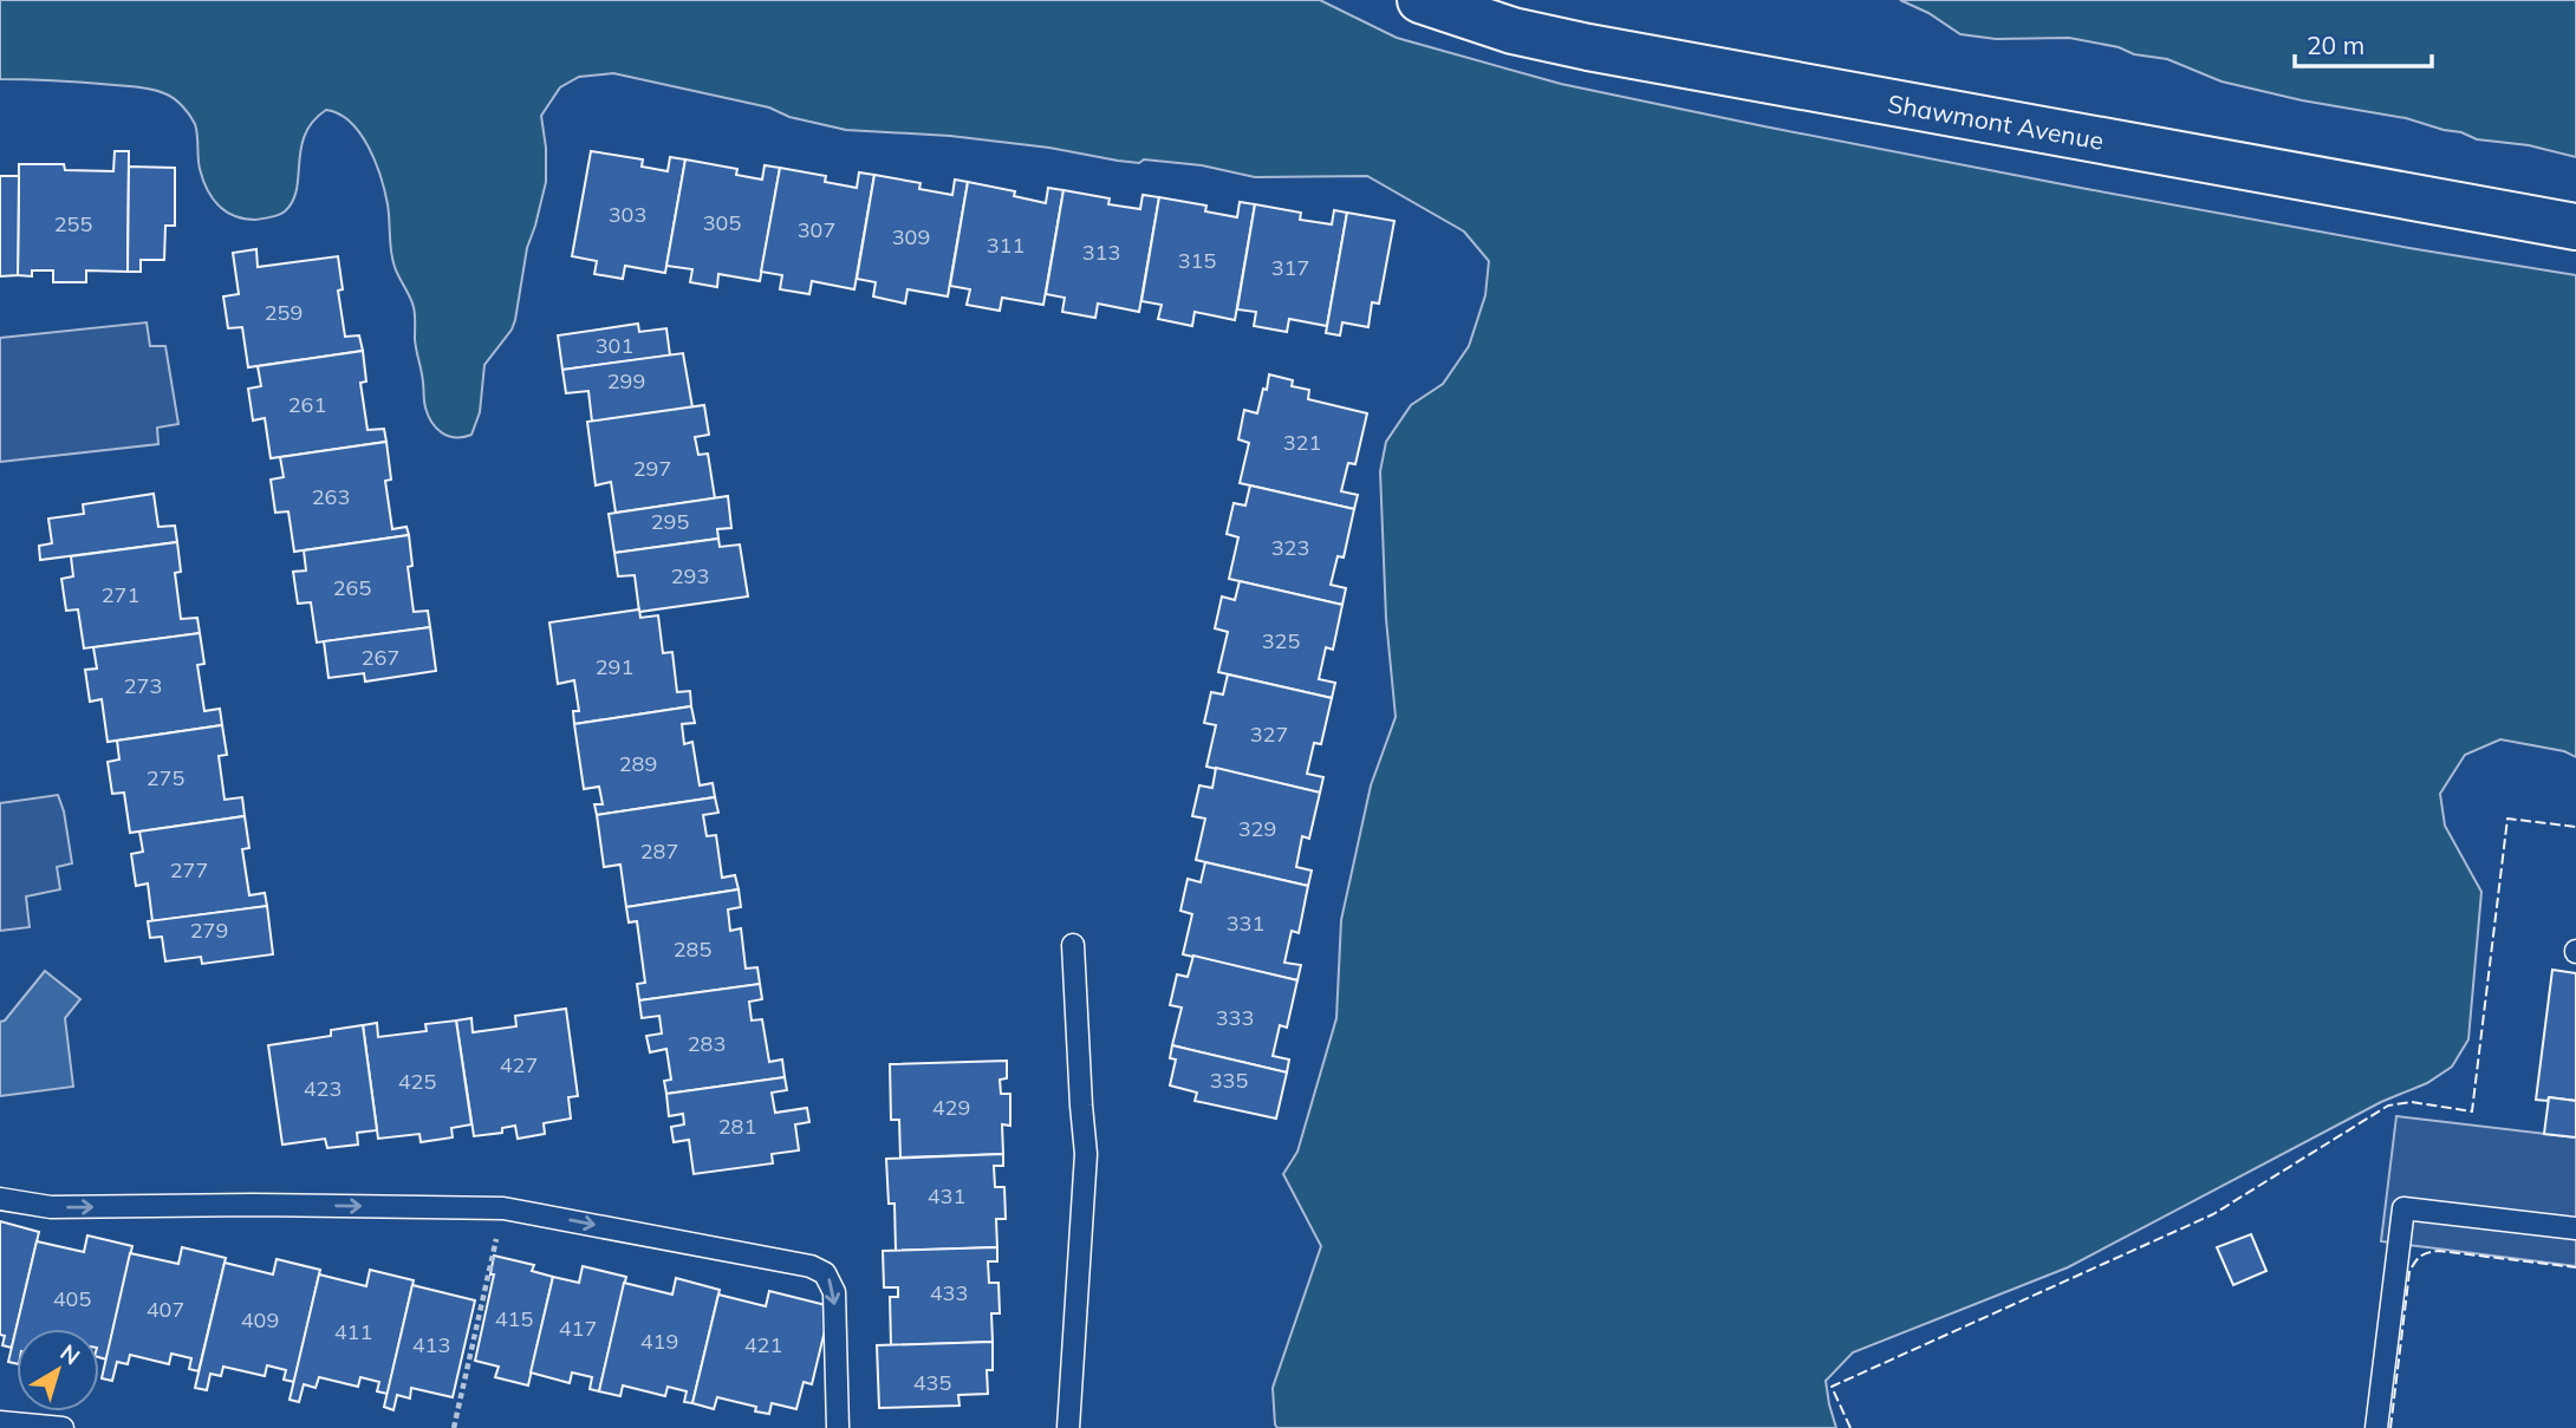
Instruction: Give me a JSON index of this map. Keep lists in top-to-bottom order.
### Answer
{
  "streets": {
    "main road": ["Shawmont Avenue"]
  },
  "house_numbers": [
    "303",
    "305",
    "255",
    "307",
    "309",
    "311",
    "313",
    "315",
    "317",
    "259",
    "301",
    "299",
    "261",
    "321",
    "297",
    "263",
    "295",
    "323",
    "293",
    "265",
    "271",
    "325",
    "267",
    "291",
    "273",
    "327",
    "289",
    "275",
    "329",
    "287",
    "277",
    "331",
    "279",
    "285",
    "333",
    "283",
    "427",
    "335",
    "425",
    "423",
    "429",
    "281",
    "431",
    "433",
    "405",
    "407",
    "415",
    "409",
    "417",
    "411",
    "419",
    "413",
    "421",
    "435"
  ],
  "scale_bar": "20 m",
  "north": "top right"
}
